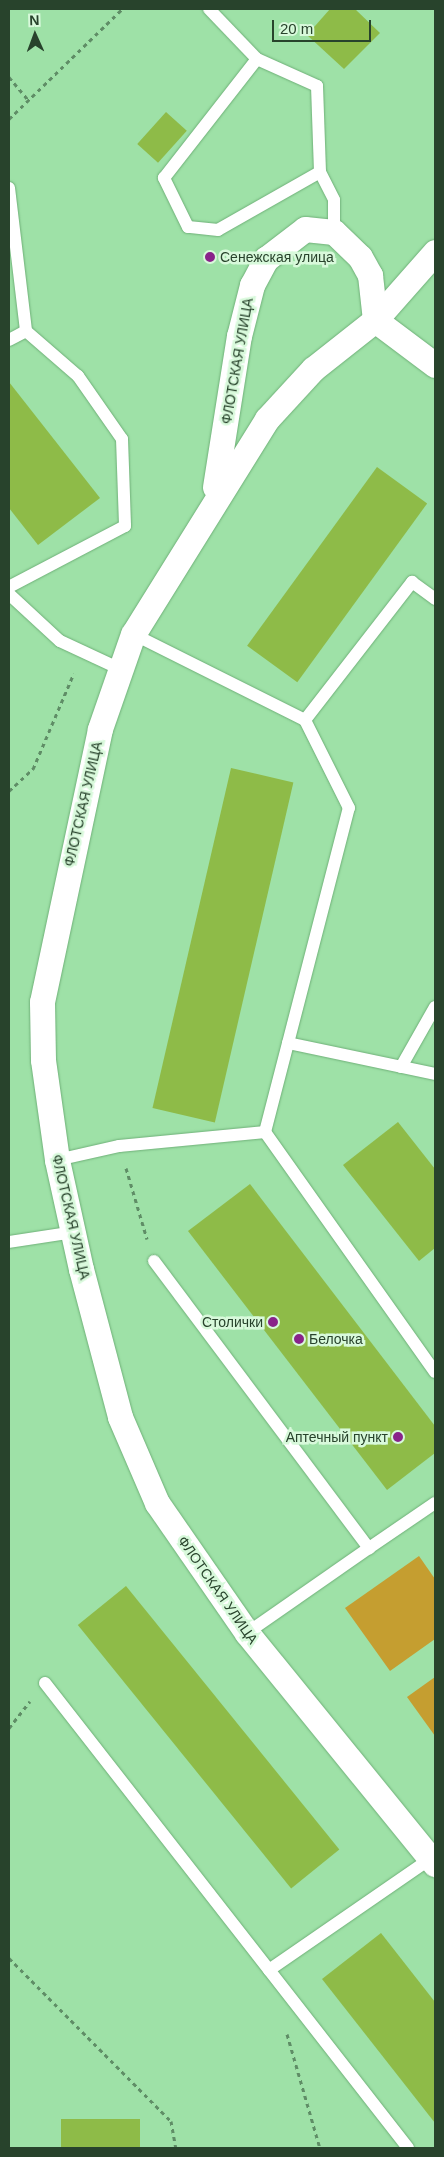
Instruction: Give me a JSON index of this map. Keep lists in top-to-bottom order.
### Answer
{
  "streets": {
    "street": ["ФЛОТСКАЯ УЛИЦА"]
  },
  "places": [
    "Сенежская улица",
    "Столички",
    "Белочка",
    "Аптечный пункт"
  ],
  "scale_bar": "20 m",
  "north": "top"
}
